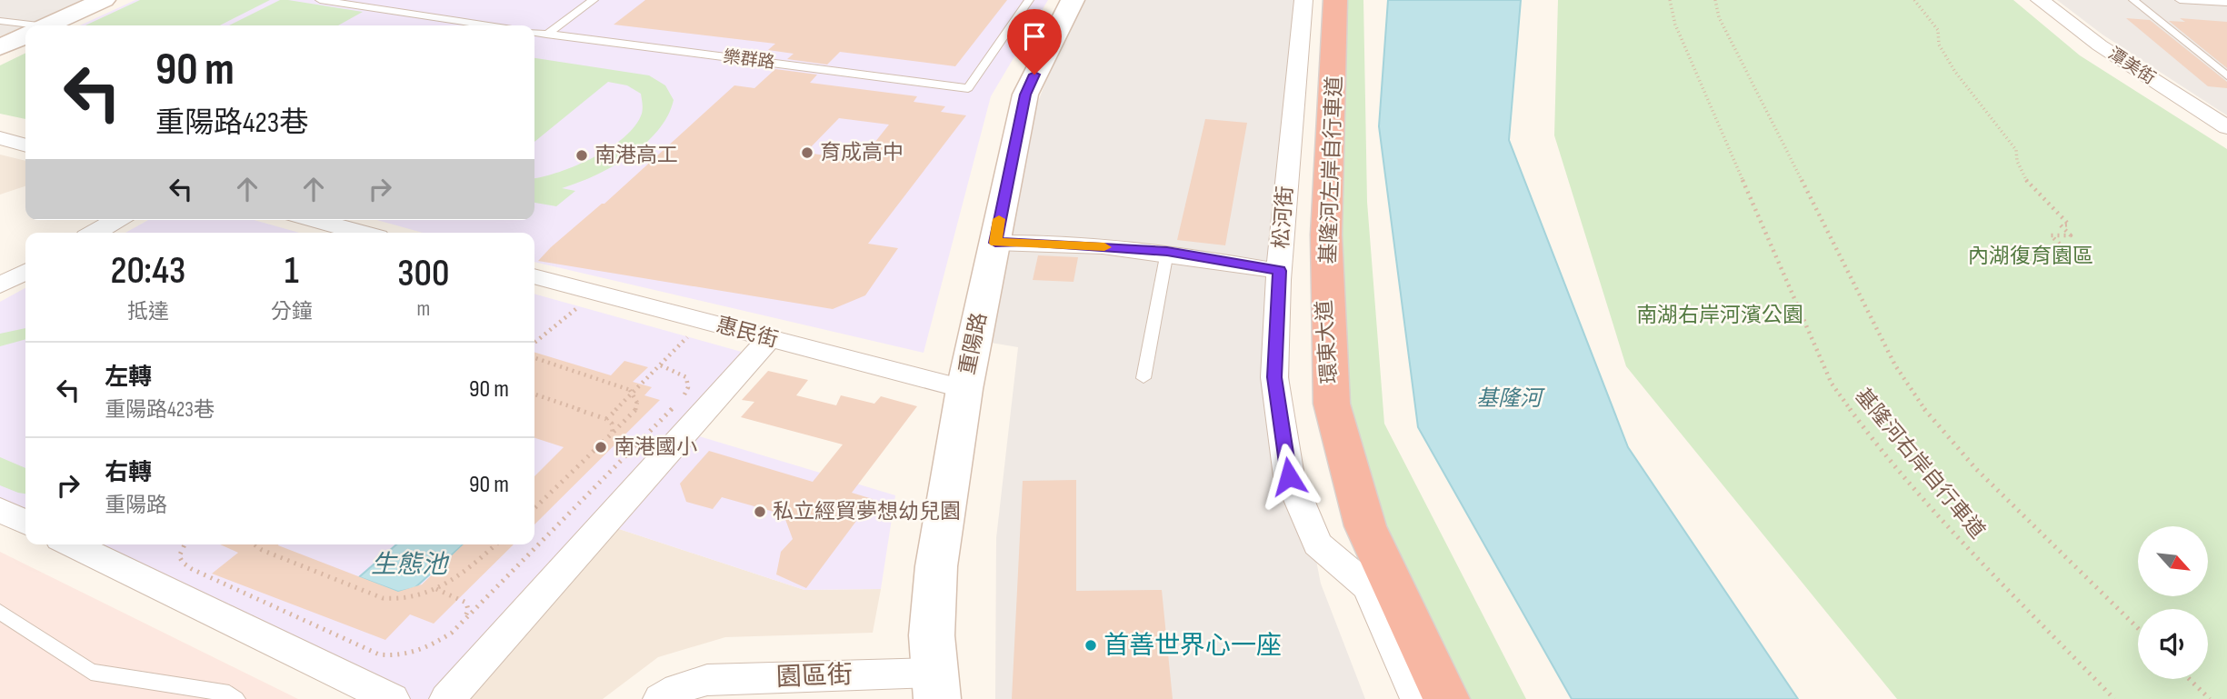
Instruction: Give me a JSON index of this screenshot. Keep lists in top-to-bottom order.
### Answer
{
  "streets": {
    "highway": ["環東大道"],
    "street": [
      "潭美街",
      "松河街",
      "惠民街",
      "重陽路",
      "園區街"
    ],
    "lane": ["樂群路"],
    "path": ["基隆河右岸自行車道"]
  },
  "crossings": [
    ["惠民街", "重陽路"],
    ["重陽路", "園區街"]
  ],
  "water": ["基隆河", "生態池"],
  "parks": ["內湖復育園區", "南湖右岸河濱公園"],
  "places": [
    "育成高中",
    "南港高工",
    "南港國小",
    "私立經貿夢想幼兒園",
    "首善世界心一座"
  ],
  "north": "bottom right",
  "page": {
    "turn": ["90 m", "重陽路423巷"],
    "eta": [
      "20:43",
      "抵達",
      "1",
      "分鐘",
      "300",
      "m"
    ],
    "list": [
      {
        "name": "左轉",
        "note": "重陽路423巷",
        "value": "90 m"
      },
      {
        "name": "右轉",
        "note": "重陽路",
        "value": "90 m"
      }
    ]
  }
}
